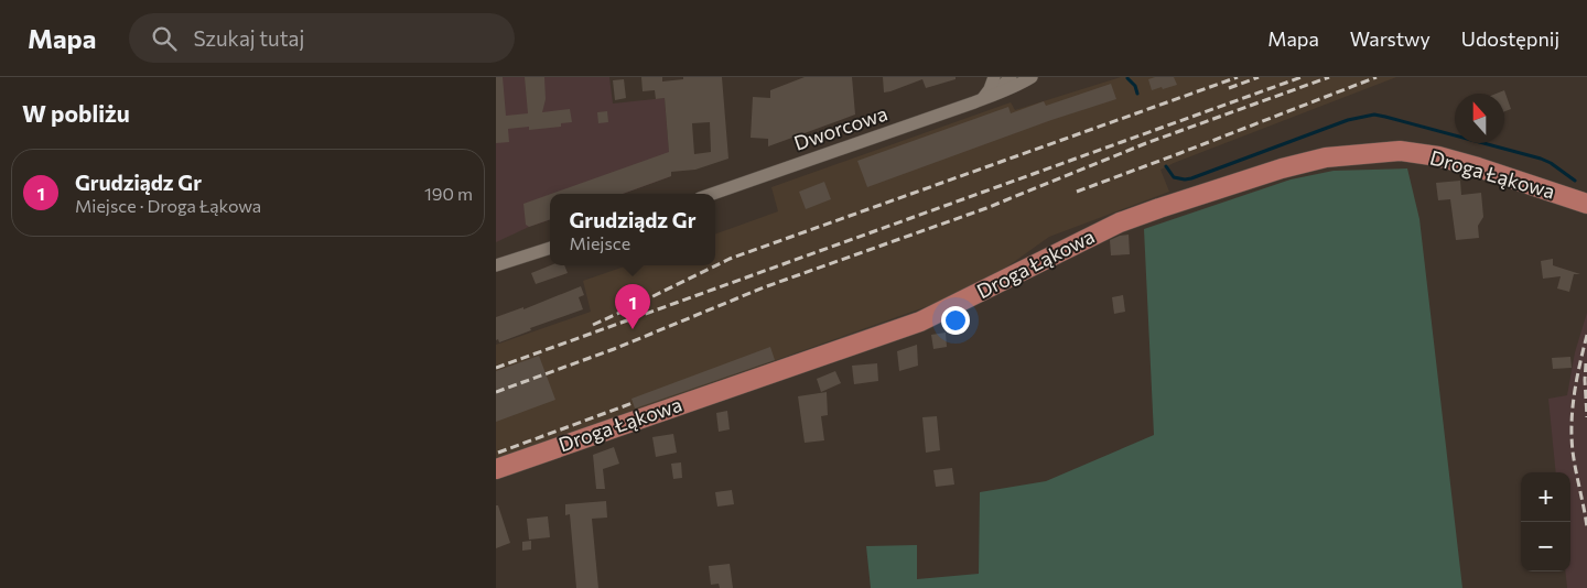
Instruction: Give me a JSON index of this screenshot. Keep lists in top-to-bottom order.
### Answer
{
  "streets": {
    "main road": ["Droga Łąkowa"],
    "street": ["Dworcowa"]
  },
  "north": "top",
  "page": {
    "header": "Mapa",
    "search": "Szukaj tutaj",
    "nav": ["Mapa", "Warstwy", "Udostępnij"],
    "heading": "W pobliżu",
    "list": [
      {
        "mark": "1",
        "name": "Grudziądz Gr",
        "note": "Miejsce · Droga Łąkowa",
        "value": "190 m"
      }
    ],
    "popup": ["Grudziądz Gr", "Miejsce"],
    "pins": "1",
    "map_buttons": ["+", "−"]
  }
}
